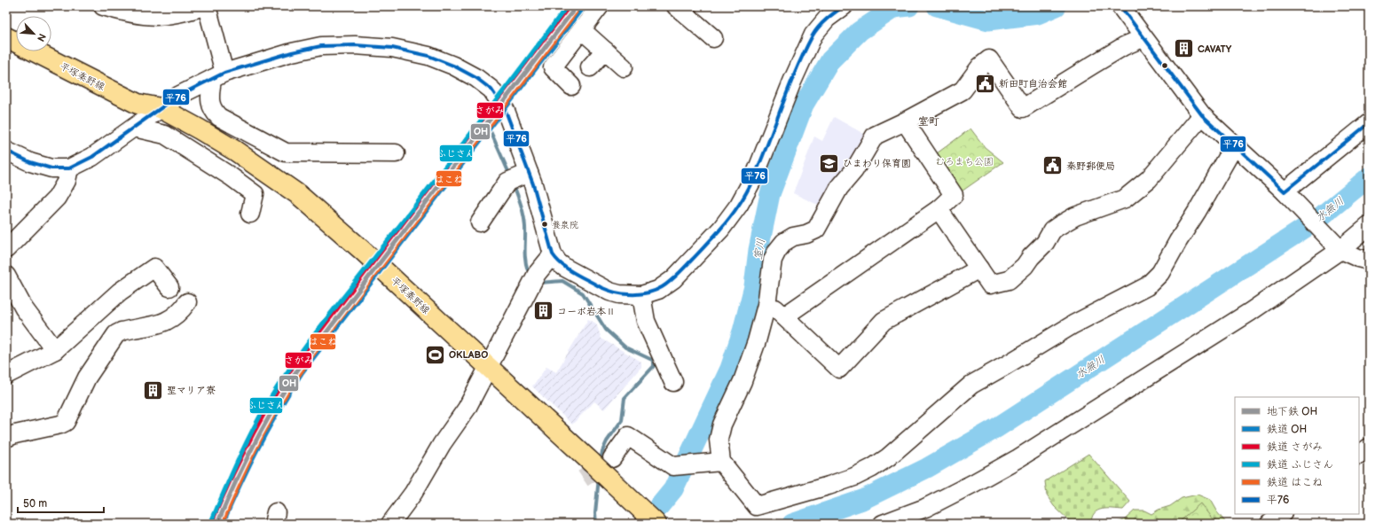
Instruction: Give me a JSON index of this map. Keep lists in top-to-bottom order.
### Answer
{
  "streets": {
    "main road": ["平塚秦野線"]
  },
  "districts": ["室町"],
  "water": ["水無川", "室川"],
  "parks": ["むろまち公園"],
  "places": {
    "building": ["CAVATY", "コーポ岩本Ⅱ", "聖マリア寮"],
    "public building": ["新田町自治会館", "秦野郵便局"],
    "school or university": ["ひまわり保育園"],
    "other": ["養泉院"],
    "sports": ["OKLABO"]
  },
  "lines": [
    "metro line OH",
    "rail line さがみ",
    "rail line ふじさん",
    "transit line 平76",
    "rail line OH",
    "rail line はこね"
  ],
  "legend": [
    "地下鉄 OH",
    "鉄道 OH",
    "鉄道 さがみ",
    "鉄道 ふじさん",
    "鉄道 はこね",
    "平76"
  ],
  "scale_bar": "50 m",
  "north": "bottom right"
}
